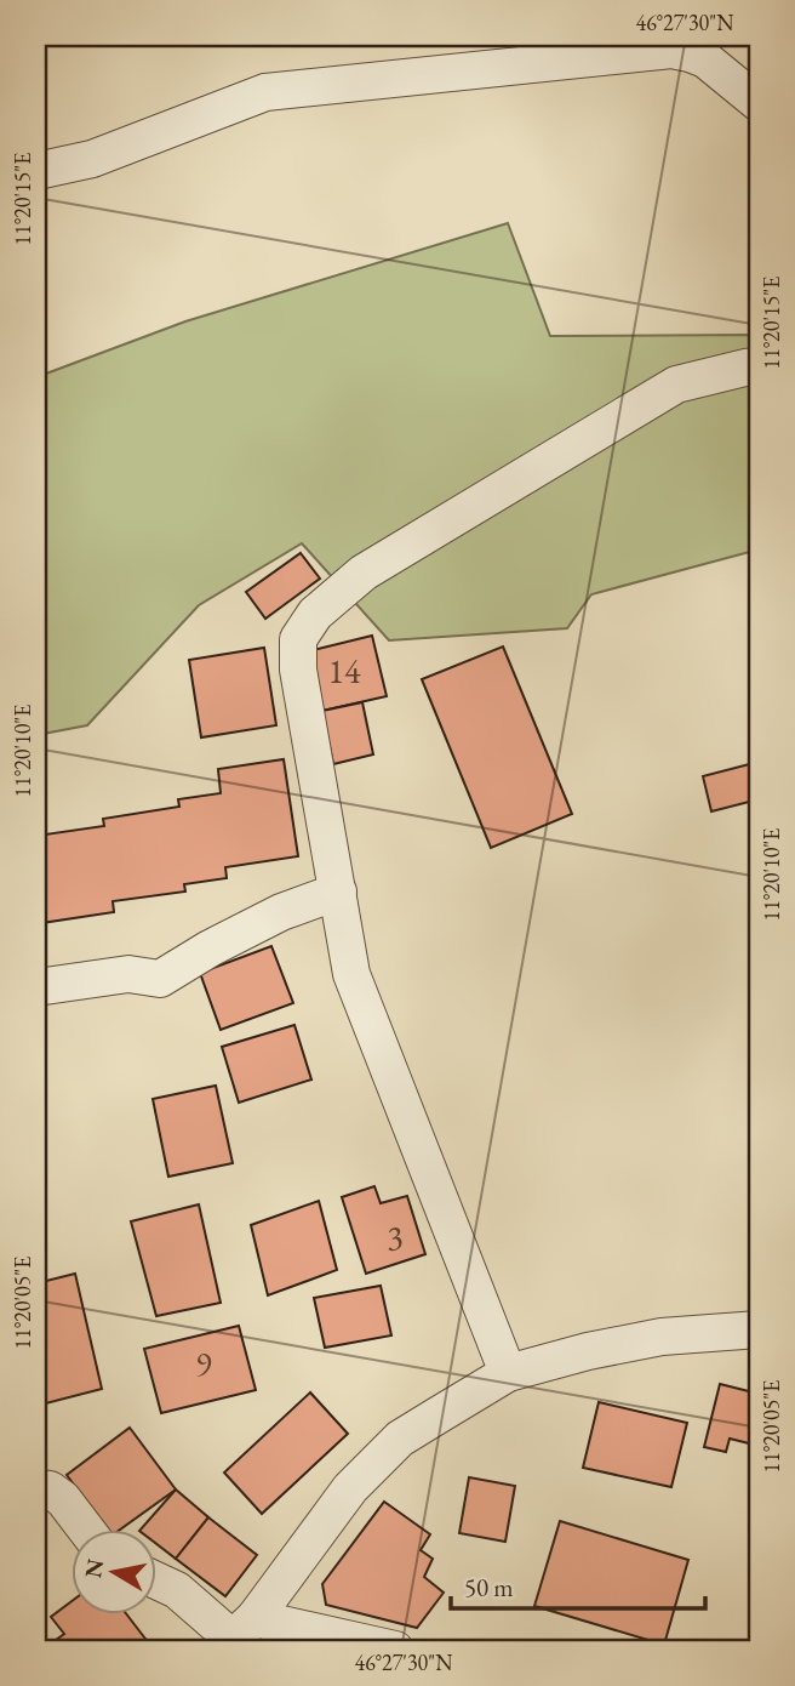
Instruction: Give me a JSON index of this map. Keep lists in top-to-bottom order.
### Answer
{
  "house_numbers": ["14", "3", "9"],
  "scale_bar": "50 m",
  "north": "left",
  "coordinates": [
    "46°27'30\"N",
    "11°20'15\"E",
    "11°20'10\"E",
    "11°20'05\"E"
  ]
}
